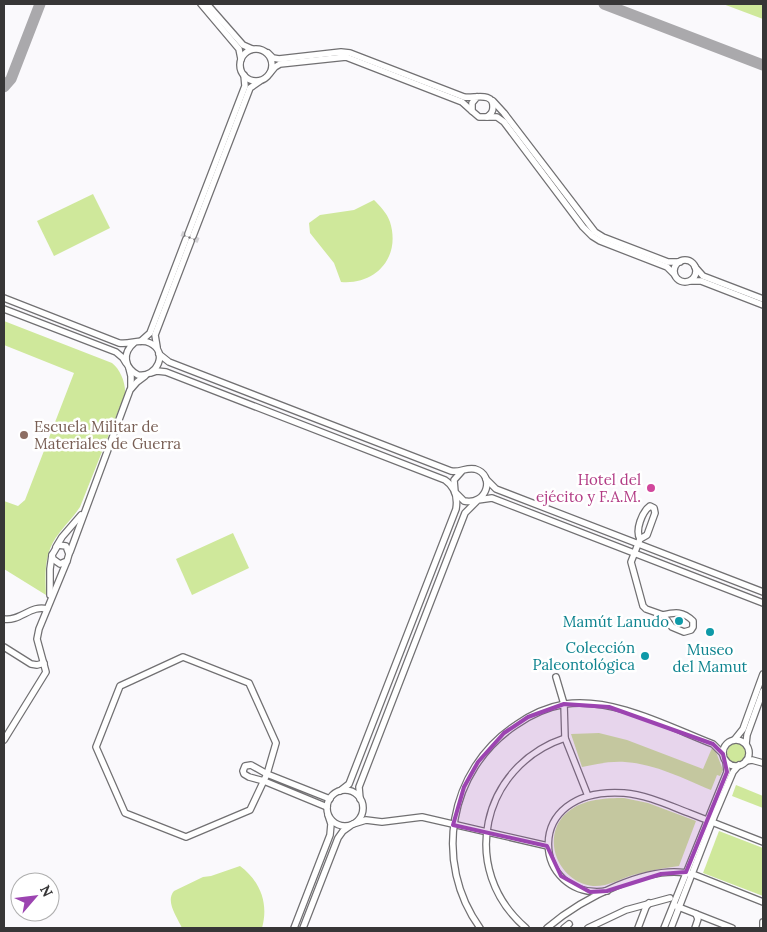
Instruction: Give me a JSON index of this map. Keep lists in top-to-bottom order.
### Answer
{
  "places": [
    "Escuela Militar de Materiales de Guerra",
    "Hotel del ejécito y F.A.M.",
    "Mamút Lanudo",
    "Museo del Mamut",
    "Colección Paleontológica"
  ],
  "north": "top right"
}
